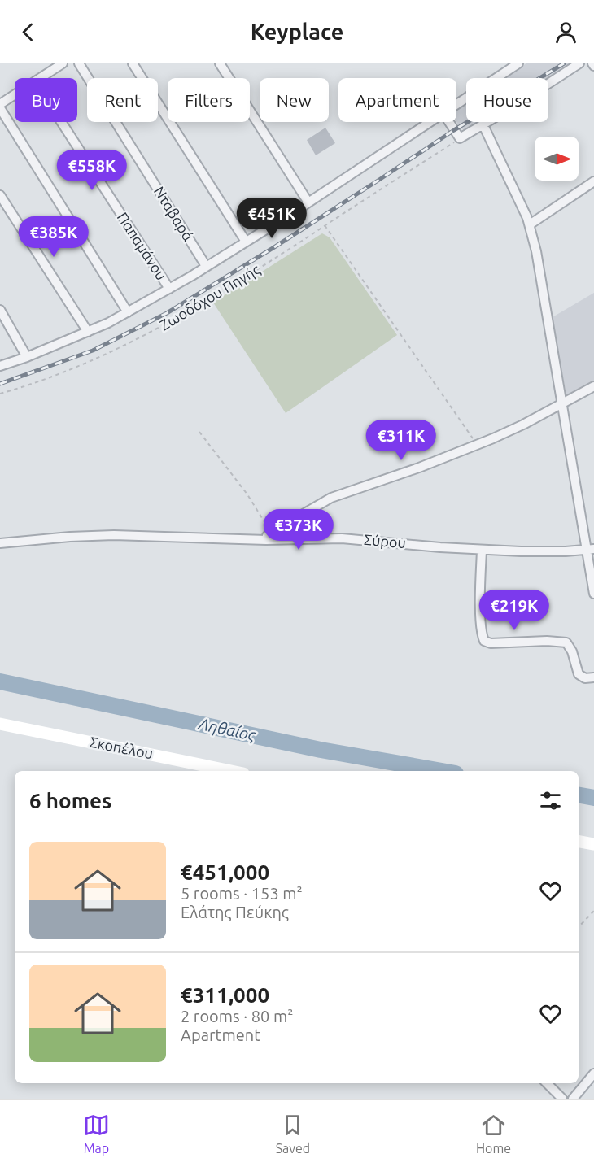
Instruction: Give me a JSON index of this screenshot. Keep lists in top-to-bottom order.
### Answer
{
  "streets": {
    "main road": ["Σκοπέλου"],
    "street": ["Νταβαρά", "Παπαμάνου", "Σύρου"],
    "path": ["Ζωοδόχου Πηγής"]
  },
  "water": ["Ληθαίος"],
  "north": "right",
  "page": {
    "header": "Keyplace",
    "chip": [
      "Buy",
      "Rent",
      "Filters",
      "New",
      "Apartment",
      "House"
    ],
    "price": [
      "€558K",
      "€451K",
      "€385K",
      "€311K",
      "€373K",
      "€219K"
    ],
    "heading": "6 homes",
    "list": [
      {
        "name": "€451,000",
        "note": "5 rooms · 153 m² · Ελάτης Πεύκης"
      },
      {
        "name": "€311,000",
        "note": "2 rooms · 80 m² · Apartment"
      }
    ],
    "tabs": ["Map", "Saved", "Home"]
  }
}
